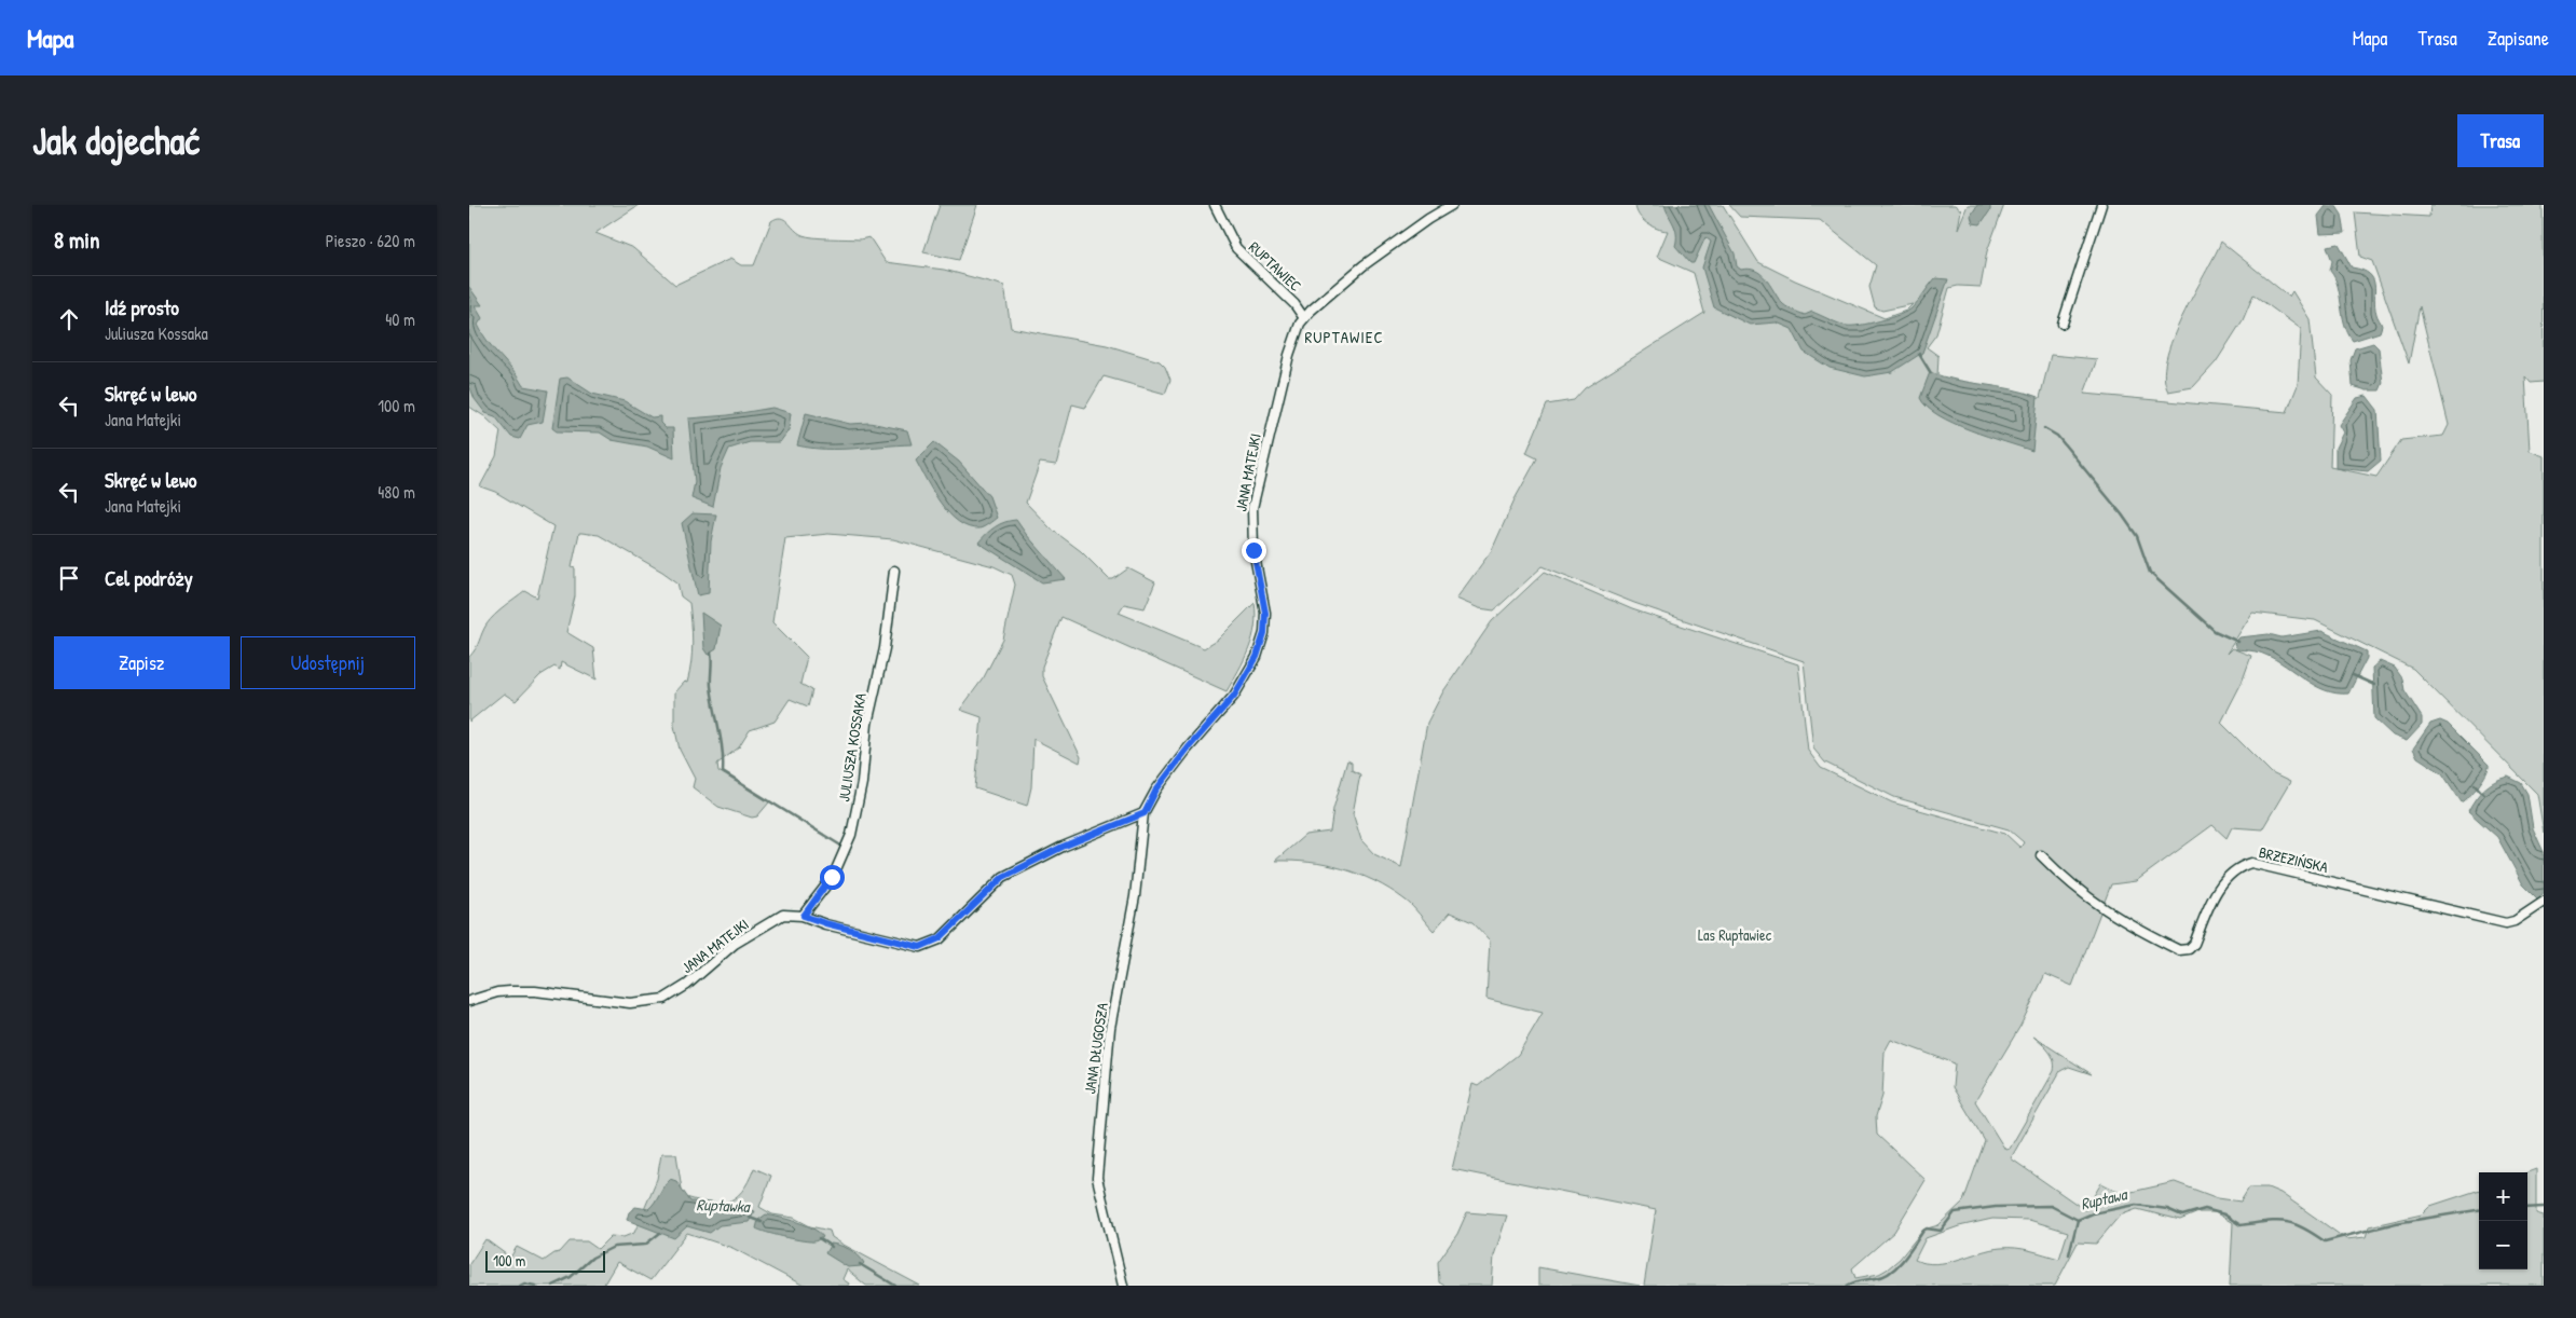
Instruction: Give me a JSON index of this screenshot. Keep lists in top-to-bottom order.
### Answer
{
  "streets": {
    "street": [
      "RUPTAWIEC",
      "JANA MATEJKI",
      "JULIUSZA KOSSAKA",
      "BRZEZIŃSKA",
      "JANA DŁUGOSZA"
    ]
  },
  "crossings": [
    ["RUPTAWIEC", "JANA MATEJKI"],
    ["JANA MATEJKI", "JULIUSZA KOSSAKA"],
    ["JANA MATEJKI", "JANA DŁUGOSZA"]
  ],
  "districts": ["RUPTAWIEC"],
  "water": ["Ruptawa", "Ruptawka"],
  "parks": ["Las Ruptawiec"],
  "scale_bar": "100 m",
  "page": {
    "header": "Mapa",
    "nav": ["Mapa", "Trasa", "Zapisane"],
    "buttons": [
      "Trasa",
      ["Zapisz", "Udostępnij"]
    ],
    "title": "Jak dojechać",
    "heading": ["8 min", "Pieszo · 620 m"],
    "list": [
      ["Idź prosto", "Juliusza Kossaka", "40 m"],
      ["Skręć w lewo", "Jana Matejki", "100 m"],
      ["Skręć w lewo", "Jana Matejki", "480 m"],
      "Cel podróży"
    ],
    "map_buttons": ["+", "−"],
    "scale": "100 m"
  }
}
